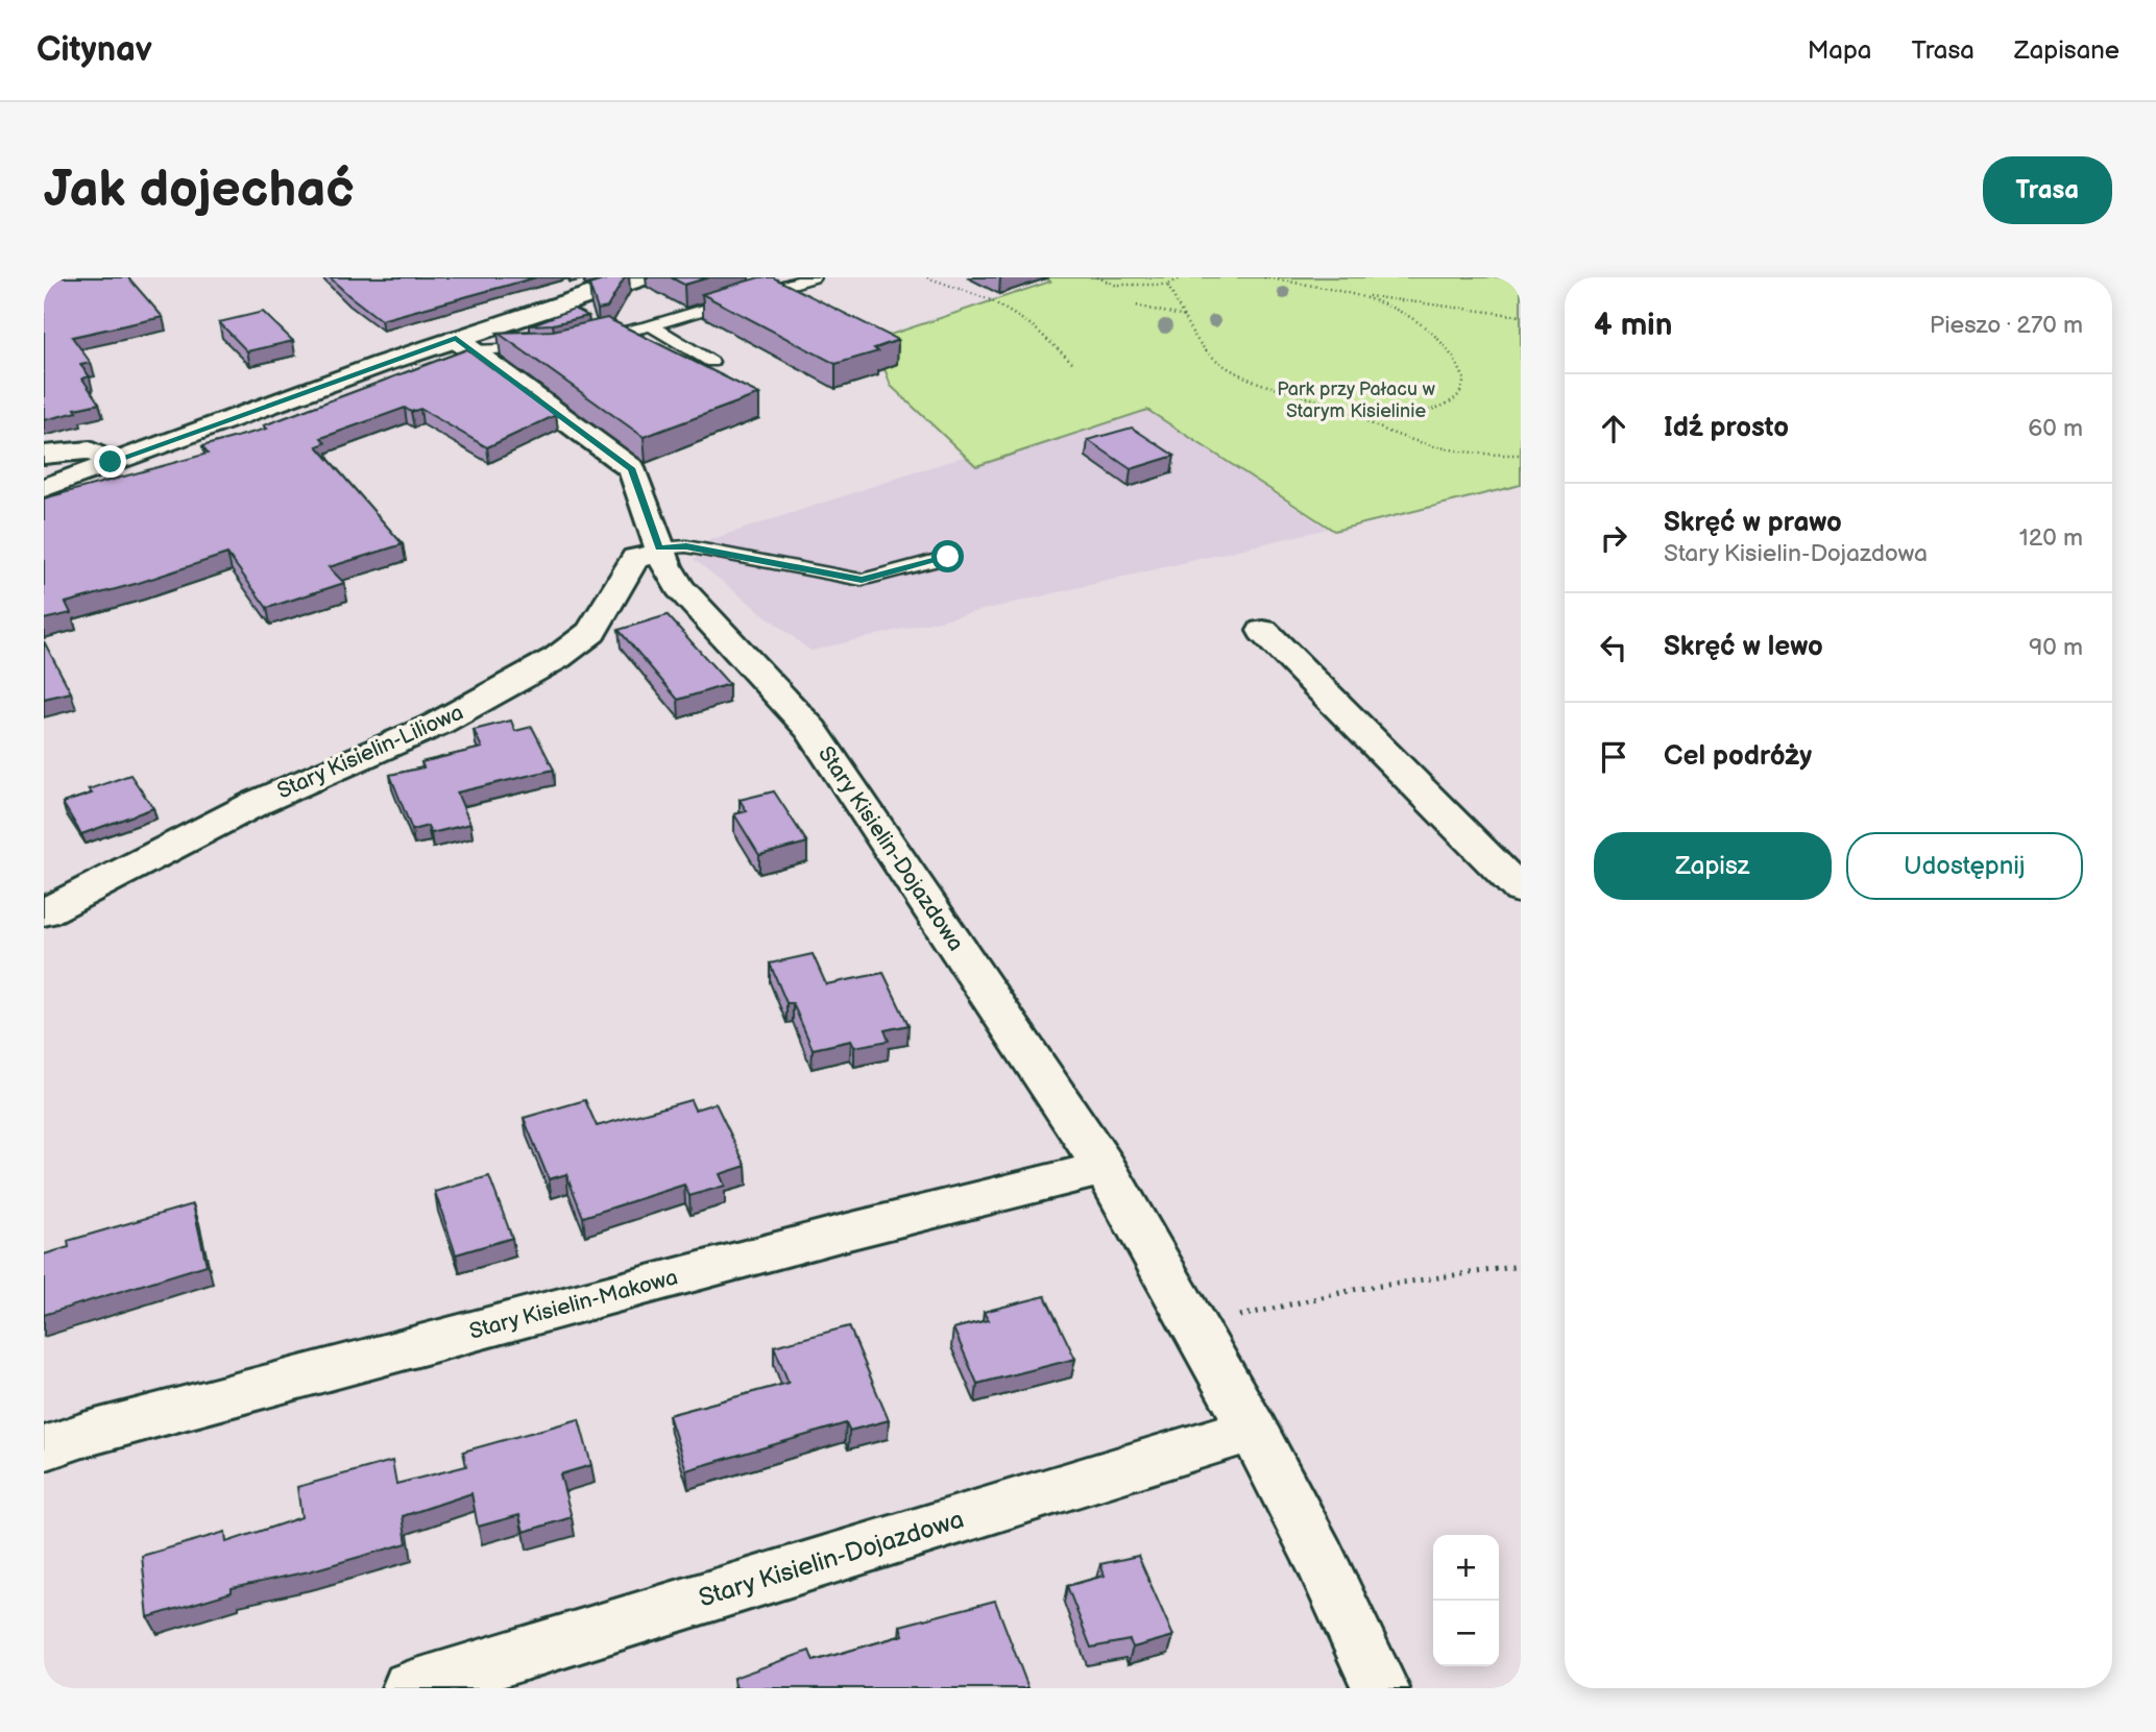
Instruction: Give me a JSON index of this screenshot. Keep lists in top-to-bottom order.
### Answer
{
  "streets": {
    "street": ["Stary Kisielin-Liliowa", "Stary Kisielin-Dojazdowa", "Stary Kisielin-Makowa"]
  },
  "crossings": [
    ["Stary Kisielin-Liliowa", "Stary Kisielin-Dojazdowa"],
    ["Stary Kisielin-Dojazdowa", "Stary Kisielin-Makowa"]
  ],
  "parks": ["Park przy Pałacu w Starym Kisielinie"],
  "page": {
    "header": "Citynav",
    "nav": ["Mapa", "Trasa", "Zapisane"],
    "buttons": [
      "Trasa",
      ["Zapisz", "Udostępnij"]
    ],
    "title": "Jak dojechać",
    "heading": ["4 min", "Pieszo · 270 m"],
    "list": [
      ["Idź prosto", "60 m"],
      ["Skręć w prawo", "Stary Kisielin-Dojazdowa", "120 m"],
      ["Skręć w lewo", "90 m"],
      "Cel podróży"
    ],
    "map_buttons": ["+", "−"]
  }
}
